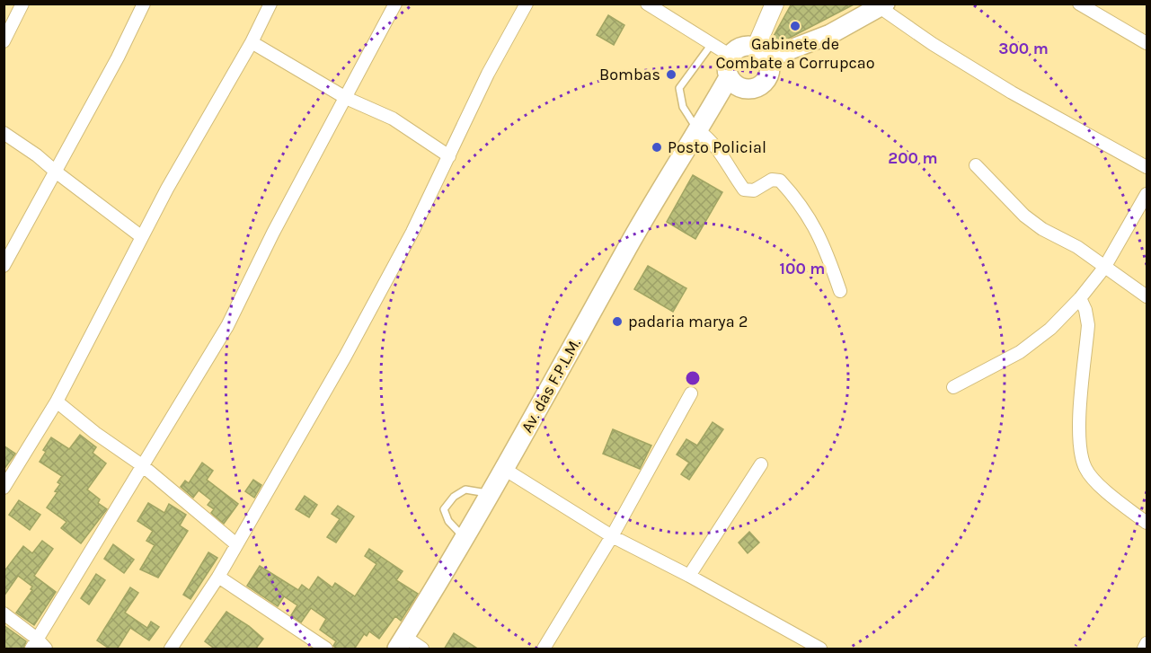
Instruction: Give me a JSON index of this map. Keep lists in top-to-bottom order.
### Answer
{
  "streets": {
    "main road": ["Av. das F.P.L.M."]
  },
  "places": [
    "Gabinete de Combate a Corrupcao",
    "Bombas",
    "Posto Policial",
    "padaria marya 2"
  ],
  "rings": ["300 m", "200 m", "100 m"]
}
